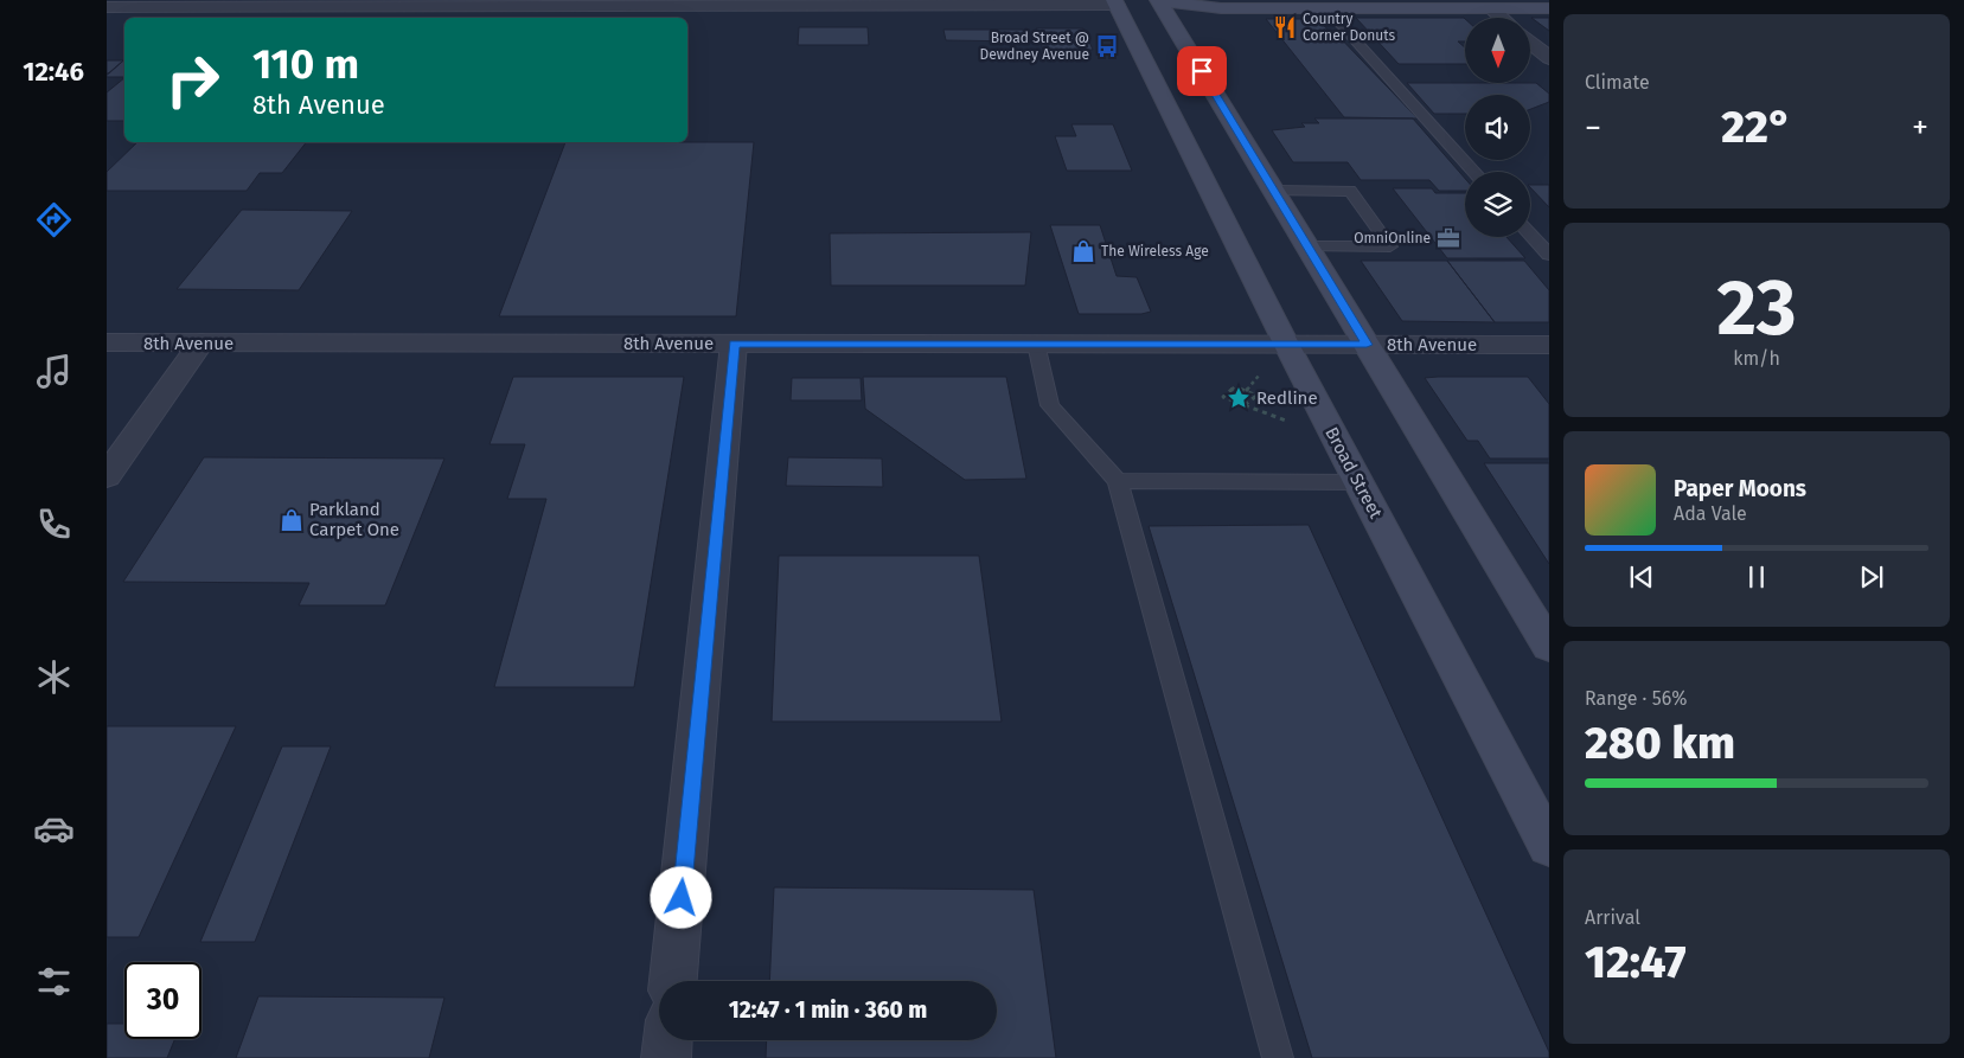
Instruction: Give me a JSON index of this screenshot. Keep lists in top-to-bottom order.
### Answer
{
  "streets": {
    "main road": ["Broad Street"],
    "street": ["8th Avenue"]
  },
  "crossings": [
    ["8th Avenue", "Broad Street"]
  ],
  "places": {
    "restaurant": ["Country Corner Donuts"],
    "bus stop": ["Broad Street @ Dewdney Avenue"],
    "office": ["OmniOnline"],
    "shop": ["The Wireless Age", "Parkland Carpet One"],
    "place": ["Redline"]
  },
  "north": "bottom",
  "page": {
    "tabs": "12:46",
    "tile": [
      "Climate",
      ["23", "km/h"],
      ["Range · 56%", "280 km"],
      ["Arrival", "12:47"]
    ],
    "turn": ["110 m", "8th Avenue"],
    "heat": ["−", "22°", "+"],
    "song": ["Paper Moons", "Ada Vale"],
    "limit": "30",
    "trip": "12:47 · 1 min · 360 m"
  }
}
